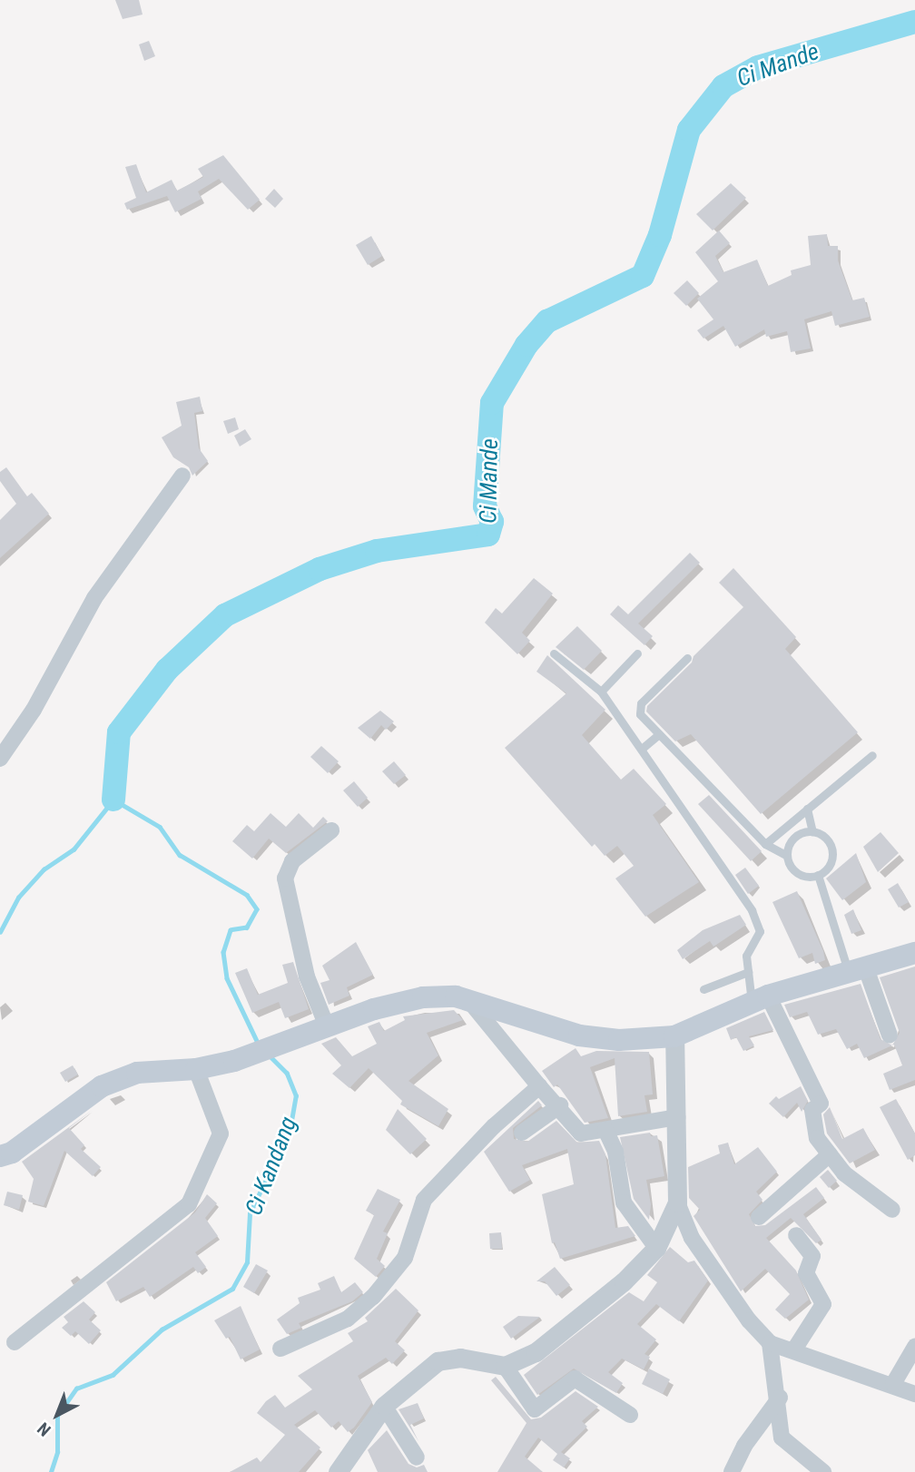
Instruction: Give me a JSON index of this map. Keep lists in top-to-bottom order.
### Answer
{
  "water": ["Ci Mande", "Ci Kandang"],
  "north": "bottom left"
}
